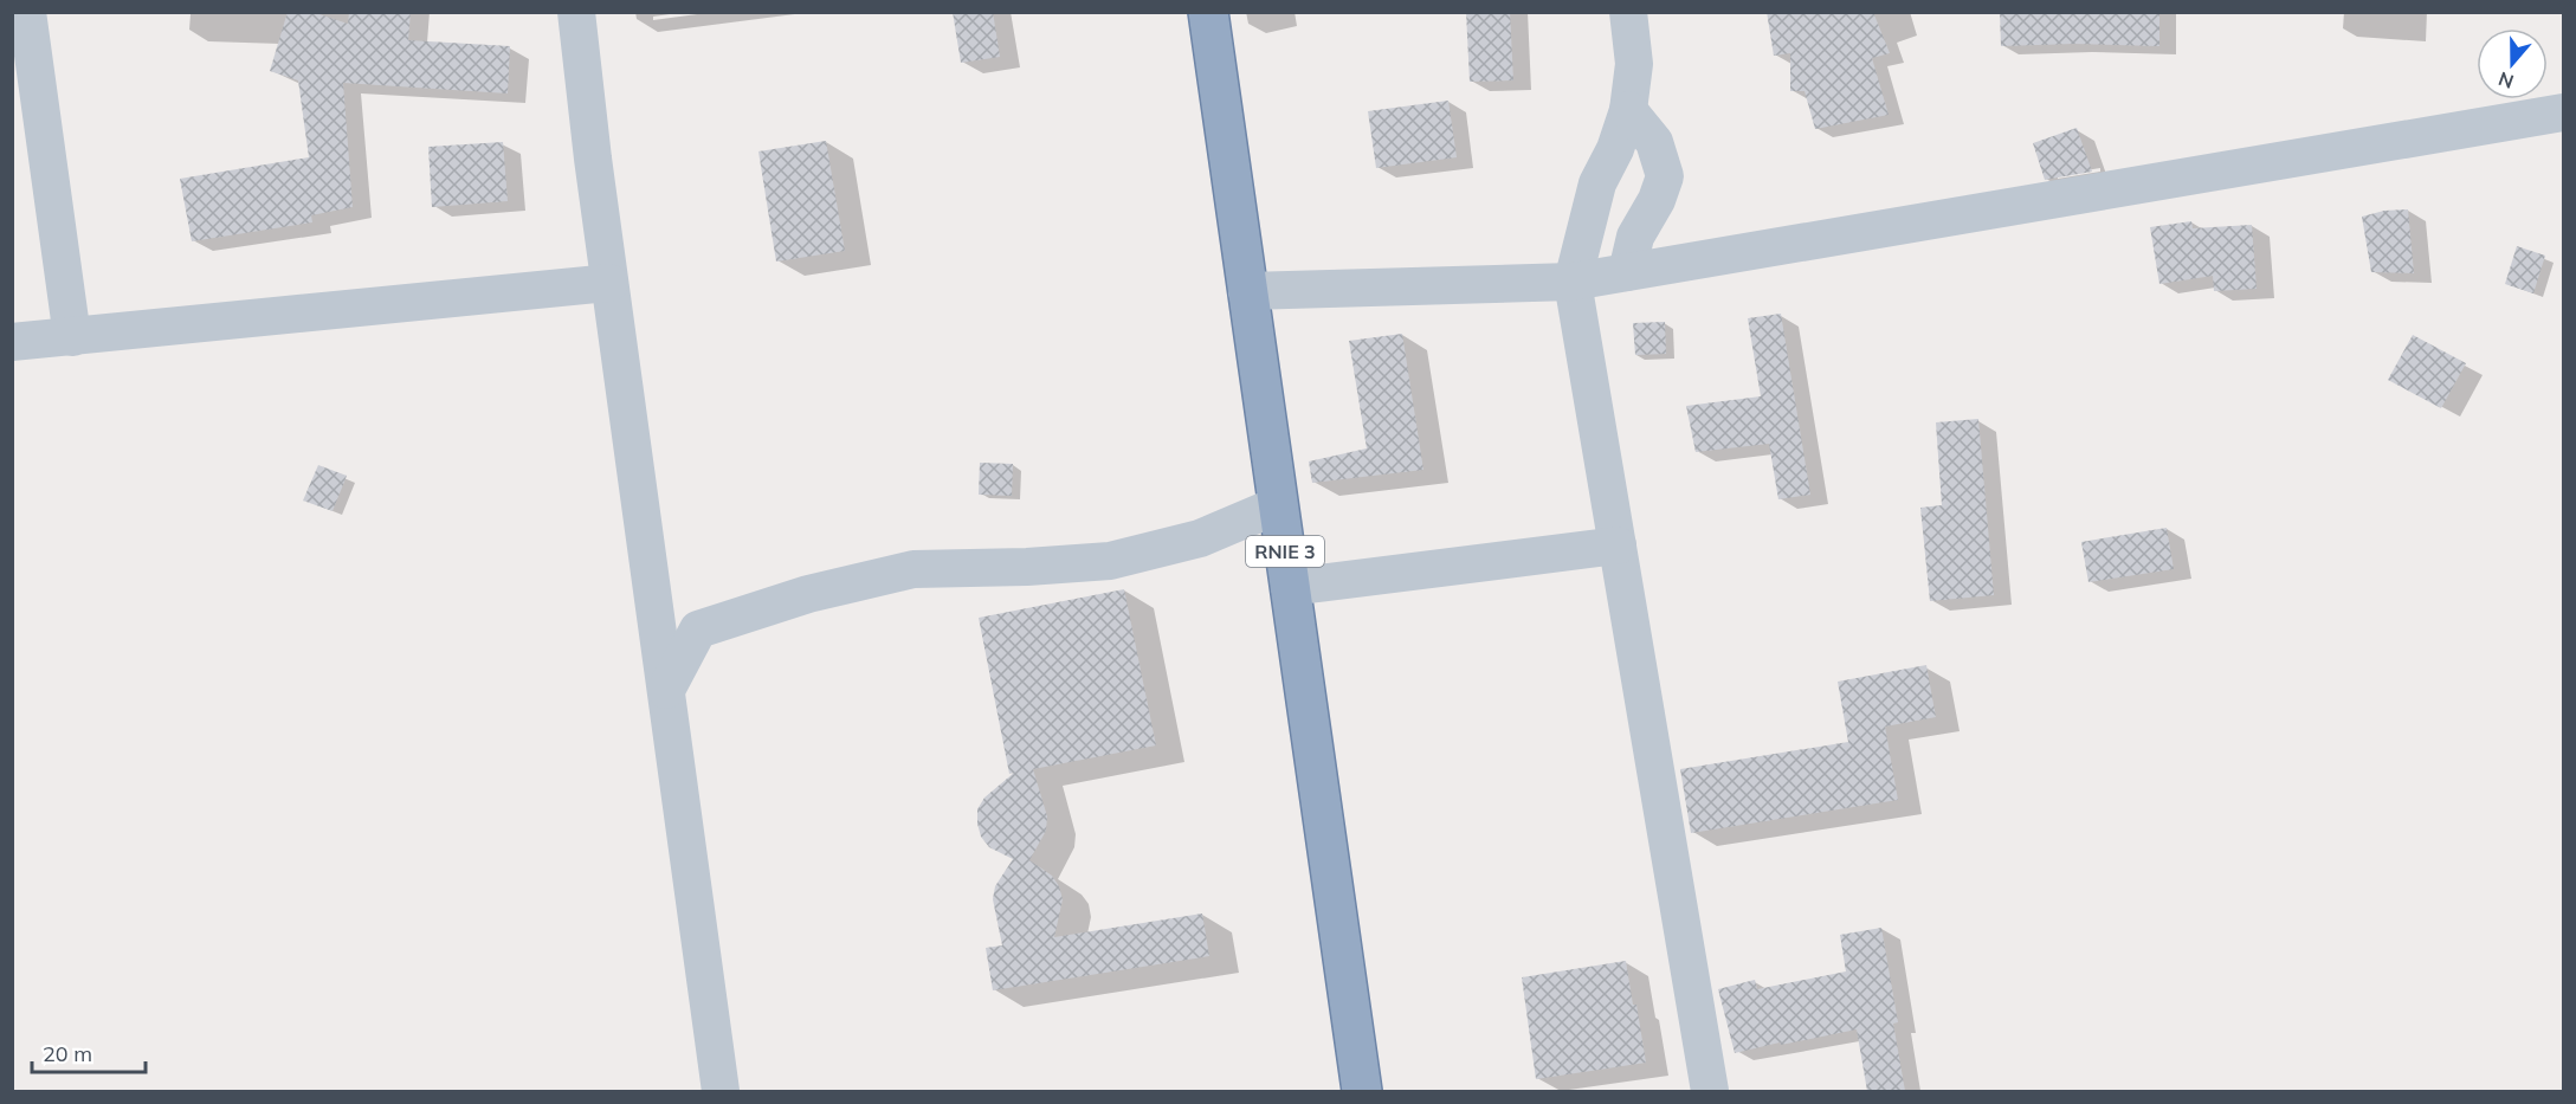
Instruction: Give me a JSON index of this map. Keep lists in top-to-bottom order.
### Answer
{
  "streets": {
    "highway": ["RNIE 3"]
  },
  "scale_bar": "20 m",
  "north": "bottom"
}
